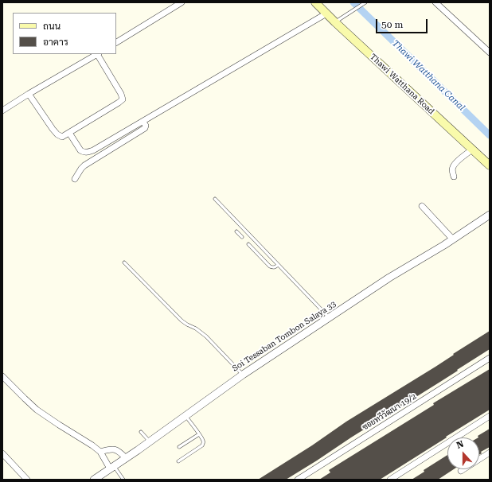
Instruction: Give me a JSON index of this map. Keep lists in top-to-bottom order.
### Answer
{
  "streets": {
    "main road": ["Thawi Watthana Road"],
    "street": ["Soi Tessaban Tombon Salaya 33", "ซอยทวีวัฒนา 19/2"]
  },
  "water": ["Thawi Watthana Canal"],
  "legend": ["ถนน", "อาคาร"],
  "scale_bar": "50 m",
  "north": "top"
}
